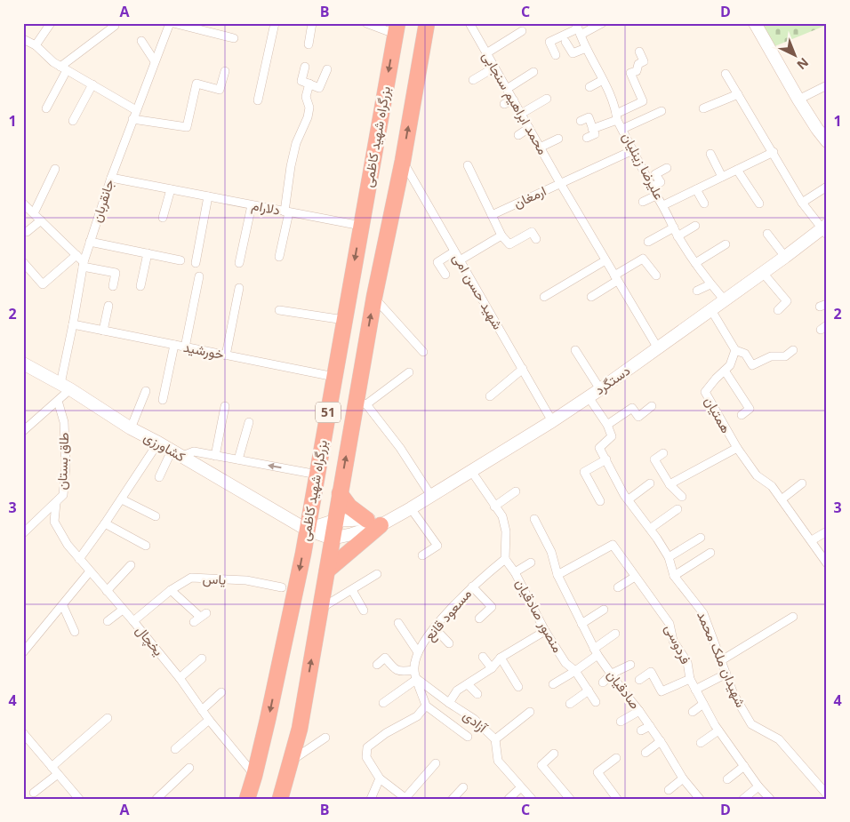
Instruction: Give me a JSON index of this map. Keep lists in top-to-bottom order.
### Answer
{
  "streets": {
    "highway": ["بزرگراه شهید کاظمی", "51"],
    "street": [
      "محمد ابراهیم سنجابی",
      "علیرضا زینلیان",
      "ارمغان",
      "جانقربان",
      "دلارام",
      "شهید حسن امی",
      "خورشید",
      "دستگرد",
      "همتیان",
      "کشاورزی",
      "طاق بستان",
      "یاس",
      "مسعود قانع",
      "منصور صادقیان",
      "یخچال",
      "فردوسی",
      "شهیدان ملک محمد",
      "صادقیان",
      "آزادی"
    ]
  },
  "crossings": [
    ["محمد ابراهیم سنجابی", "ارمغان"],
    ["محمد ابراهیم سنجابی", "دستگرد"],
    ["بزرگراه شهید کاظمی", "دلارام"],
    ["بزرگراه شهید کاظمی", "شهید حسن امی"],
    ["بزرگراه شهید کاظمی", "خورشید"],
    ["بزرگراه شهید کاظمی", "دستگرد"],
    ["بزرگراه شهید کاظمی", "کشاورزی"],
    ["بزرگراه شهید کاظمی", "یخچال"],
    ["علیرضا زینلیان", "ارمغان"],
    ["علیرضا زینلیان", "دستگرد"],
    ["جانقربان", "دلارام"],
    ["جانقربان", "خورشید"],
    ["جانقربان", "کشاورزی"],
    ["شهید حسن امی", "دستگرد"],
    ["دستگرد", "کشاورزی"],
    ["طاق بستان", "یخچال"],
    ["یاس", "یخچال"],
    ["مسعود قانع", "منصور صادقیان"],
    ["مسعود قانع", "آزادی"],
    ["فردوسی", "صادقیان"]
  ],
  "north": "bottom right",
  "grid": {
    "columns": [
      "A",
      "B",
      "C",
      "D"
    ],
    "rows": [
      "1",
      "2",
      "3",
      "4"
    ]
  }
}
